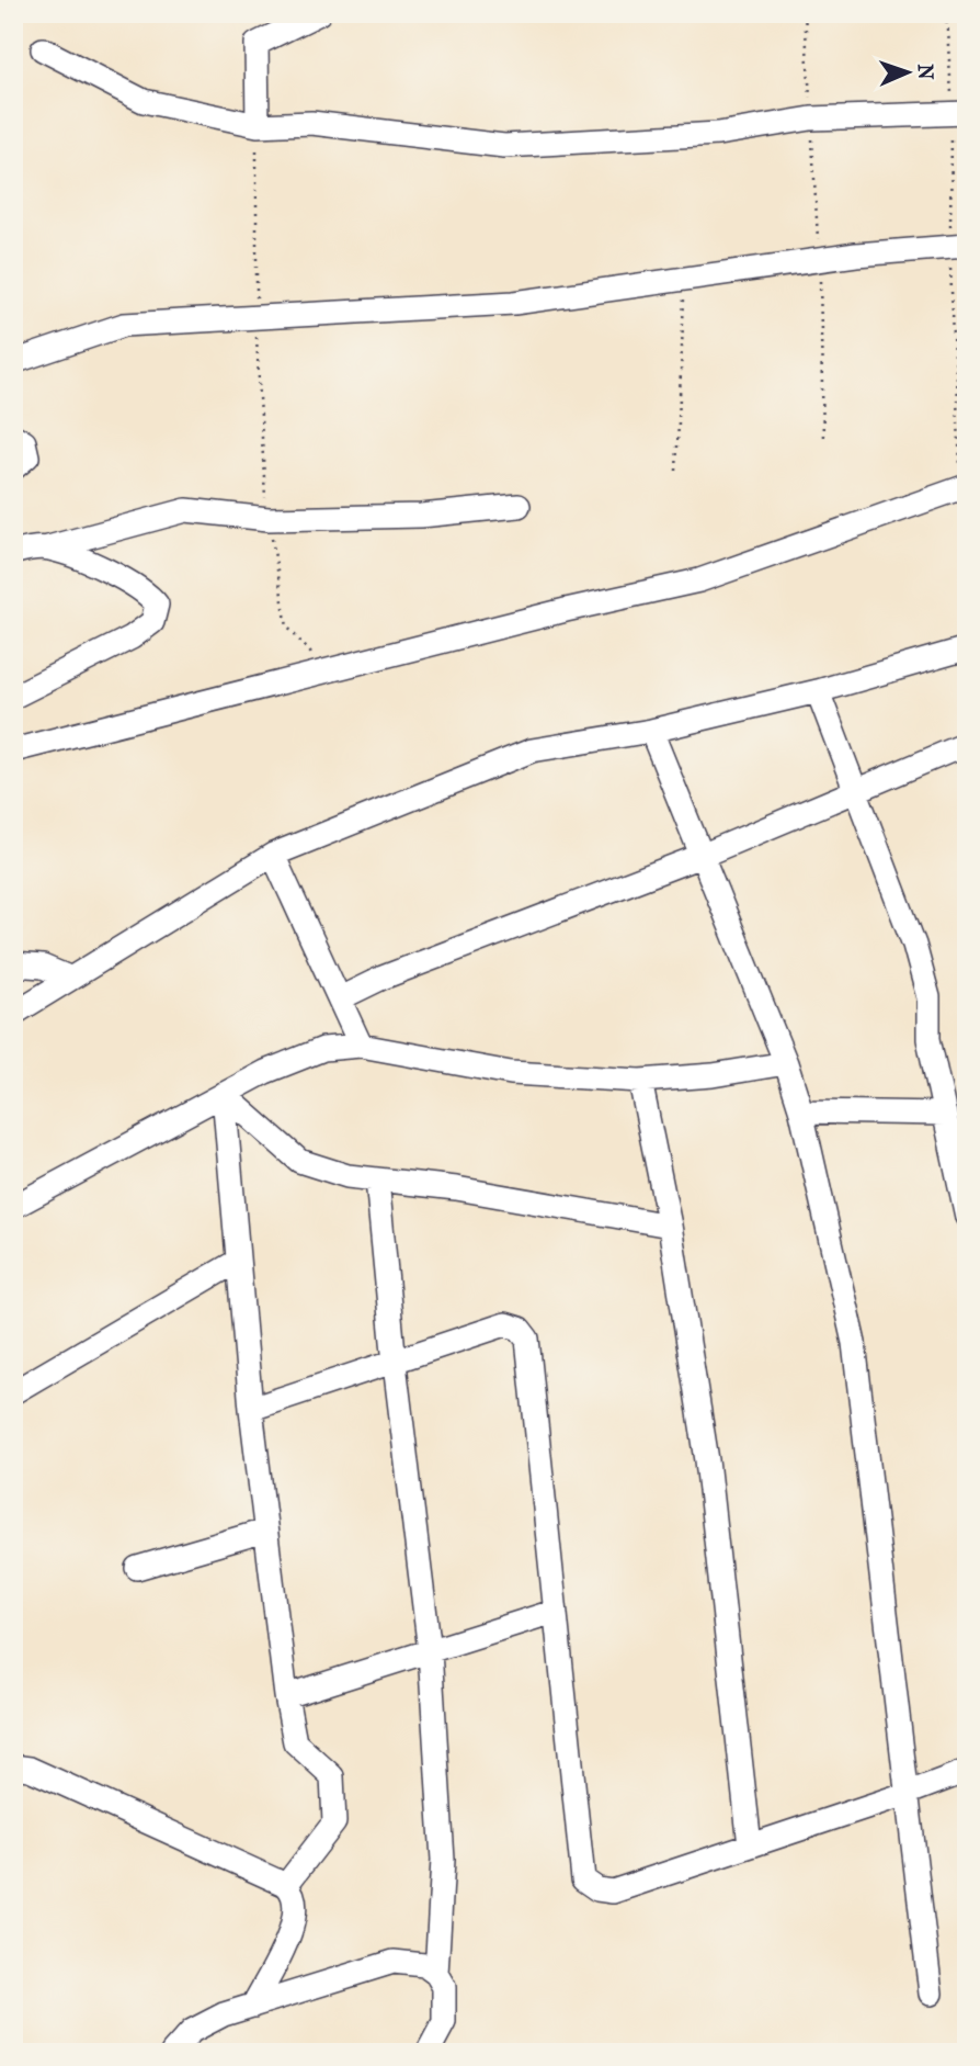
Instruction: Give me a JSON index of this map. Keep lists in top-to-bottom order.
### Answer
{
  "north": "right"
}
